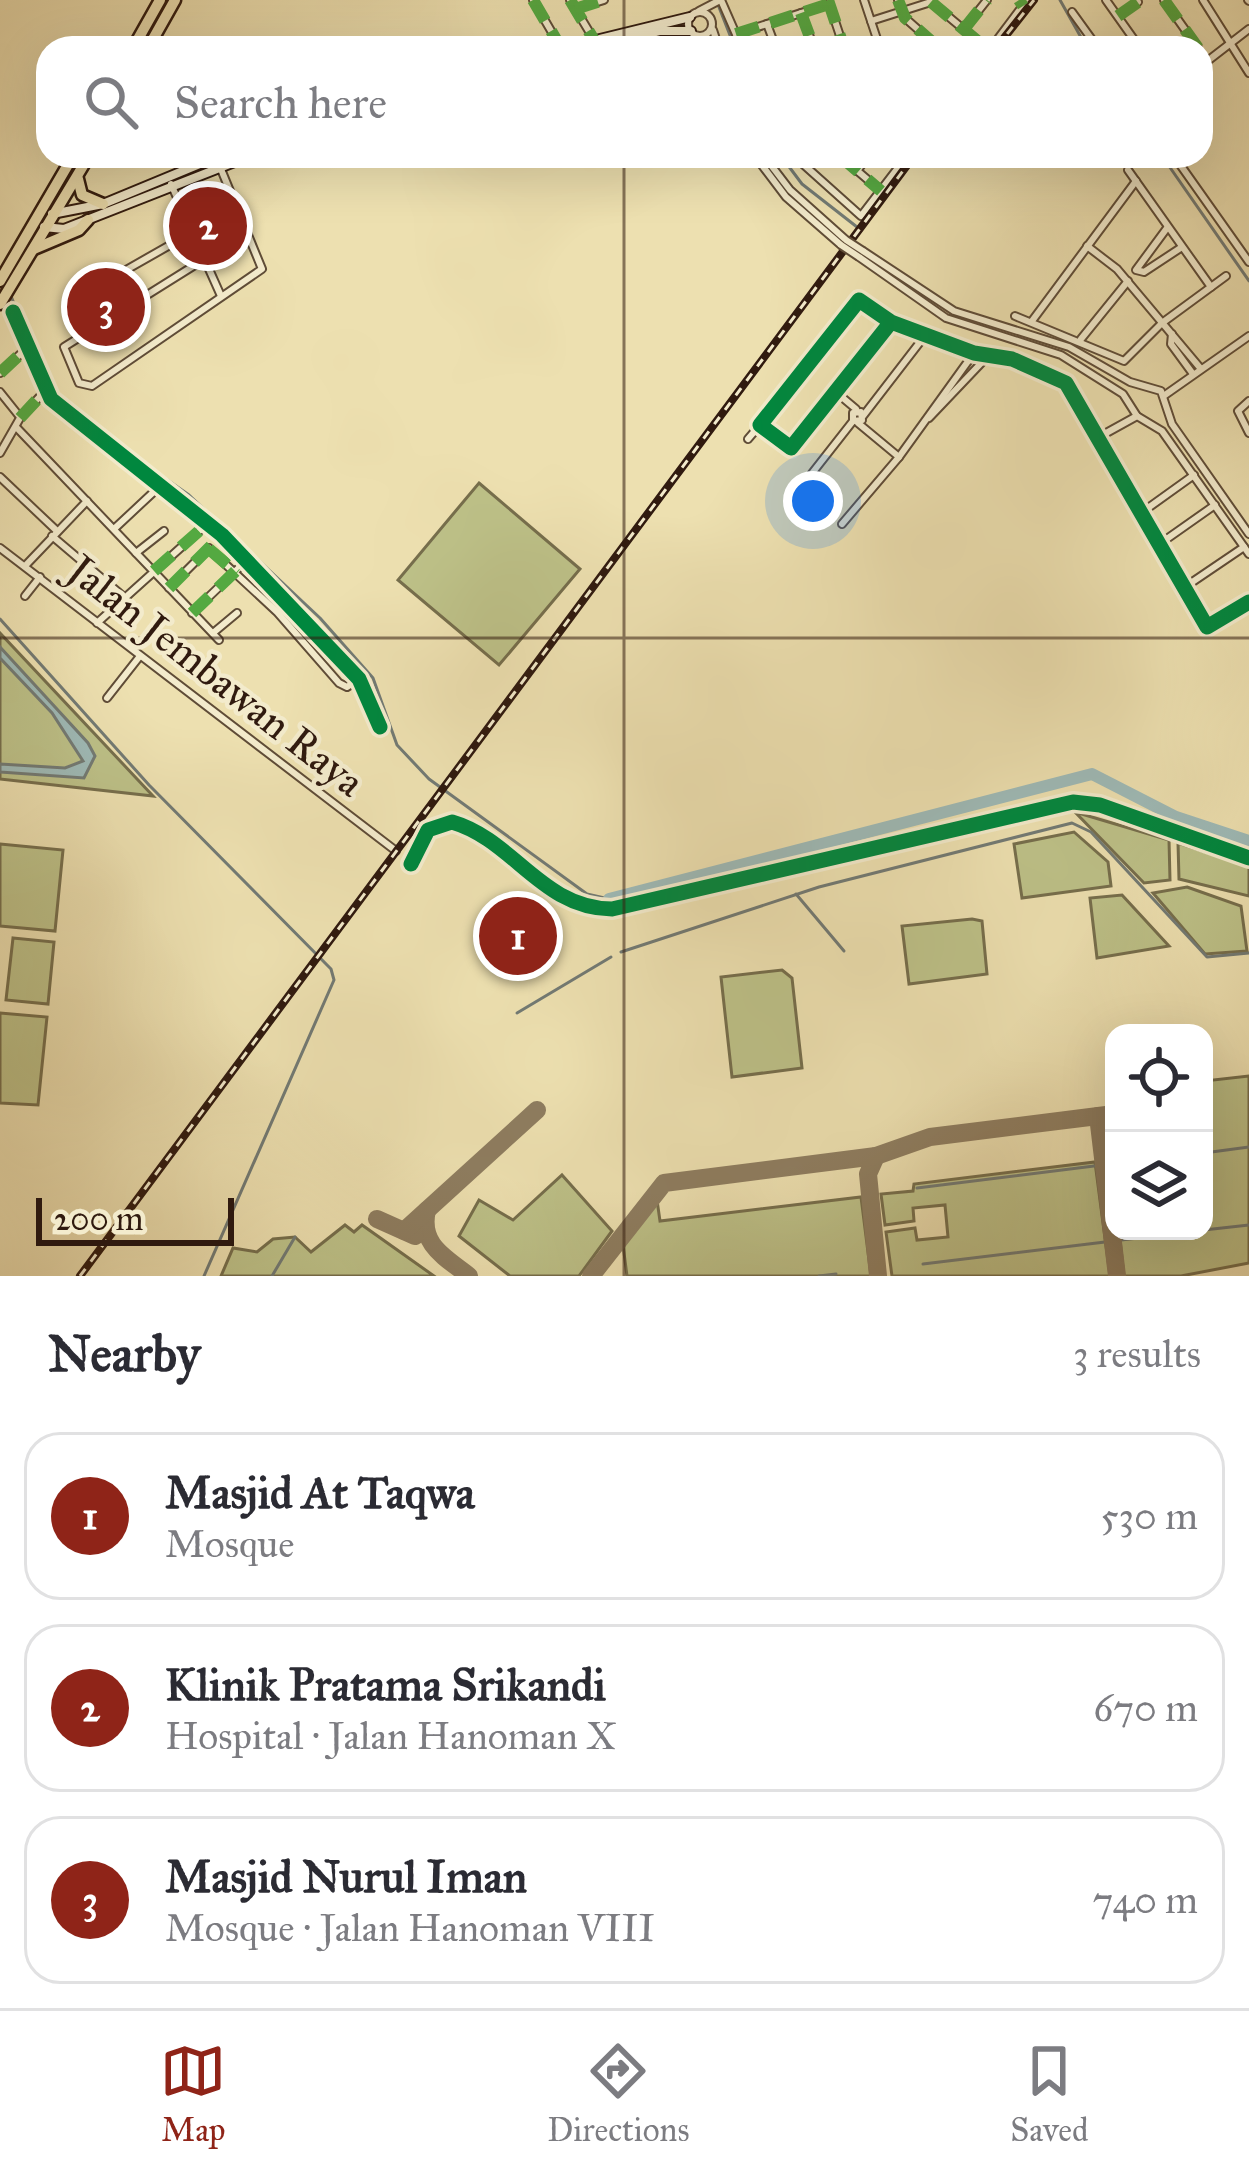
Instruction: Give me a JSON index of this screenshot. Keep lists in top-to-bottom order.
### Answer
{
  "streets": {
    "street": ["Jalan Jembawan Raya"]
  },
  "scale_bar": "200 m",
  "page": {
    "search": "Search here",
    "pins": ["2", "3", "1"],
    "scale": "200 m",
    "heading": ["Nearby", "3 results"],
    "list": [
      {
        "mark": "1",
        "name": "Masjid At Taqwa",
        "note": "Mosque",
        "value": "530 m"
      },
      {
        "mark": "2",
        "name": "Klinik Pratama Srikandi",
        "note": "Hospital · Jalan Hanoman X",
        "value": "670 m"
      },
      {
        "mark": "3",
        "name": "Masjid Nurul Iman",
        "note": "Mosque · Jalan Hanoman VIII",
        "value": "740 m"
      }
    ],
    "nav": ["Map", "Directions", "Saved"]
  }
}
